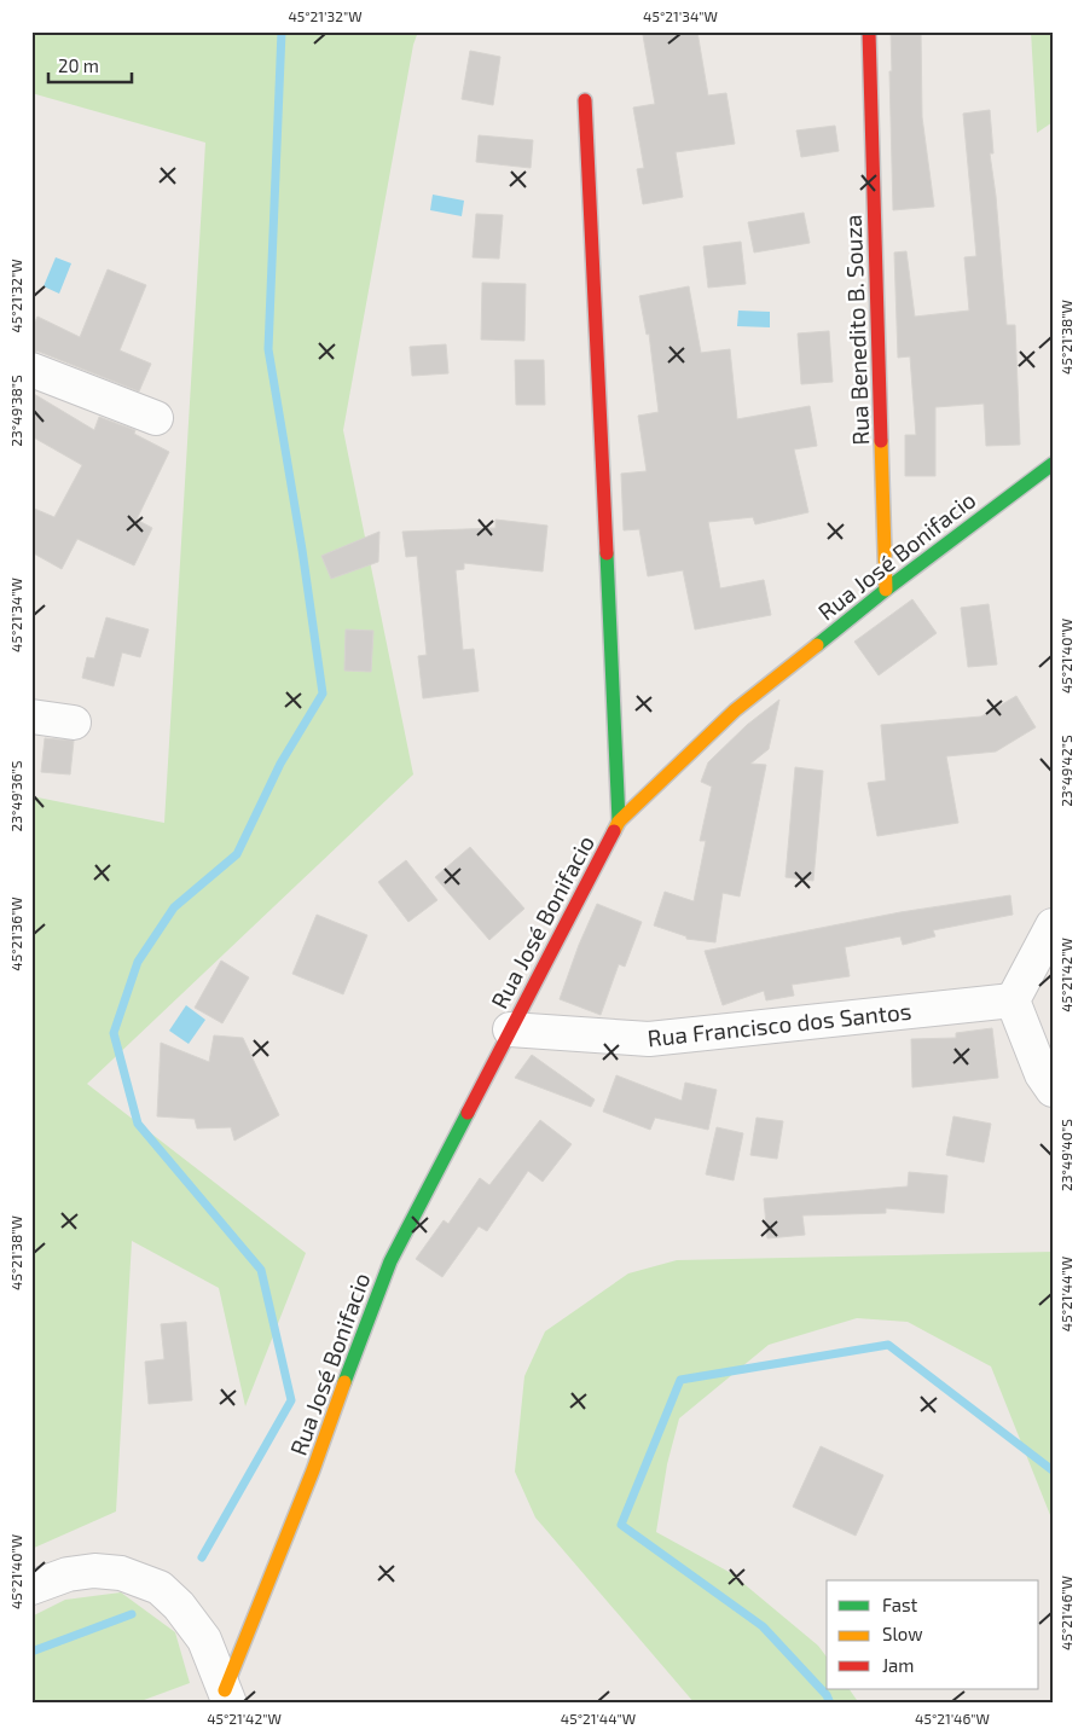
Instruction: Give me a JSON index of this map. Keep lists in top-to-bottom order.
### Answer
{
  "streets": {
    "street": ["Rua Benedito B. Souza", "Rua José Bonifacio", "Rua Francisco dos Santos"]
  },
  "crossings": [
    ["Rua Benedito B. Souza", "Rua José Bonifacio"],
    ["Rua José Bonifacio", "Rua Francisco dos Santos"]
  ],
  "legend": ["Fast", "Slow", "Jam"],
  "scale_bar": "20 m",
  "coordinates": [
    "45°21'32\"W",
    "45°21'34\"W",
    "45°21'38\"W",
    "23°49'38\"S",
    "45°21'40\"W",
    "23°49'42\"S",
    "23°49'36\"S",
    "45°21'36\"W",
    "45°21'42\"W",
    "23°49'40\"S",
    "45°21'44\"W",
    "45°21'46\"W"
  ]
}
